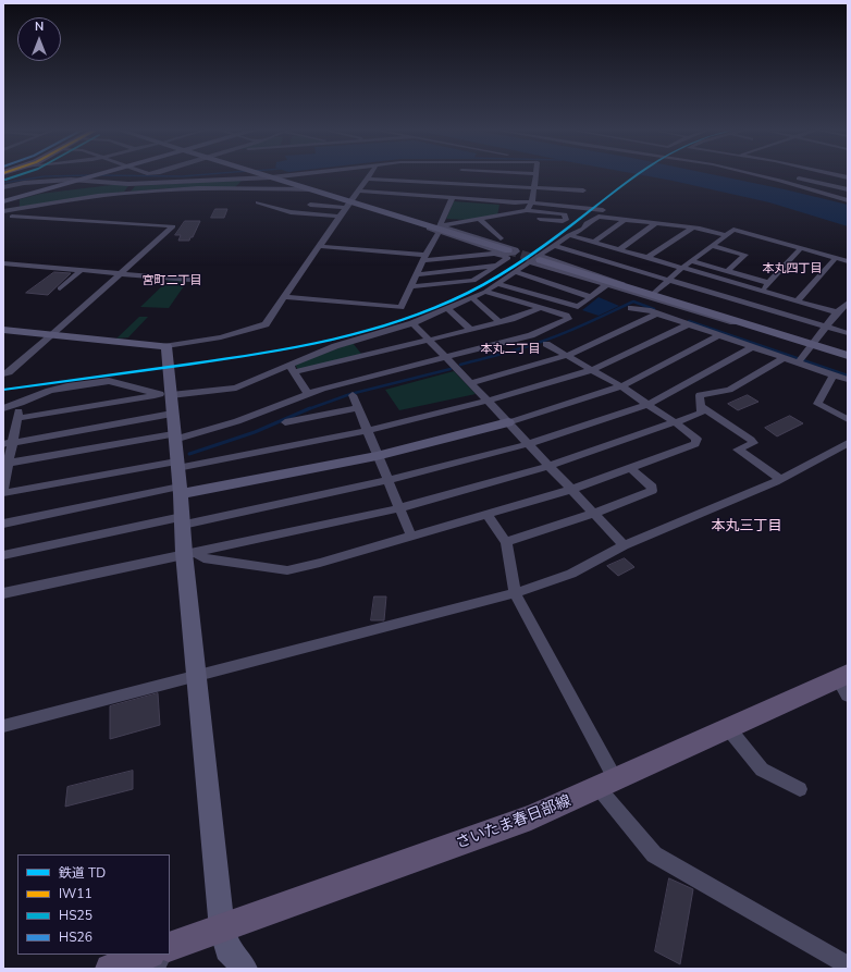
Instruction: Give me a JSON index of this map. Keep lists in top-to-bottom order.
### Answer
{
  "streets": {
    "main road": ["さいたま春日部線"]
  },
  "districts": [
    "本丸四丁目",
    "宮町二丁目",
    "本丸二丁目",
    "本丸三丁目"
  ],
  "lines": ["rail line TD", "transit line HS25"],
  "legend": [
    "鉄道 TD",
    "IW11",
    "HS25",
    "HS26"
  ],
  "north": "top"
}
